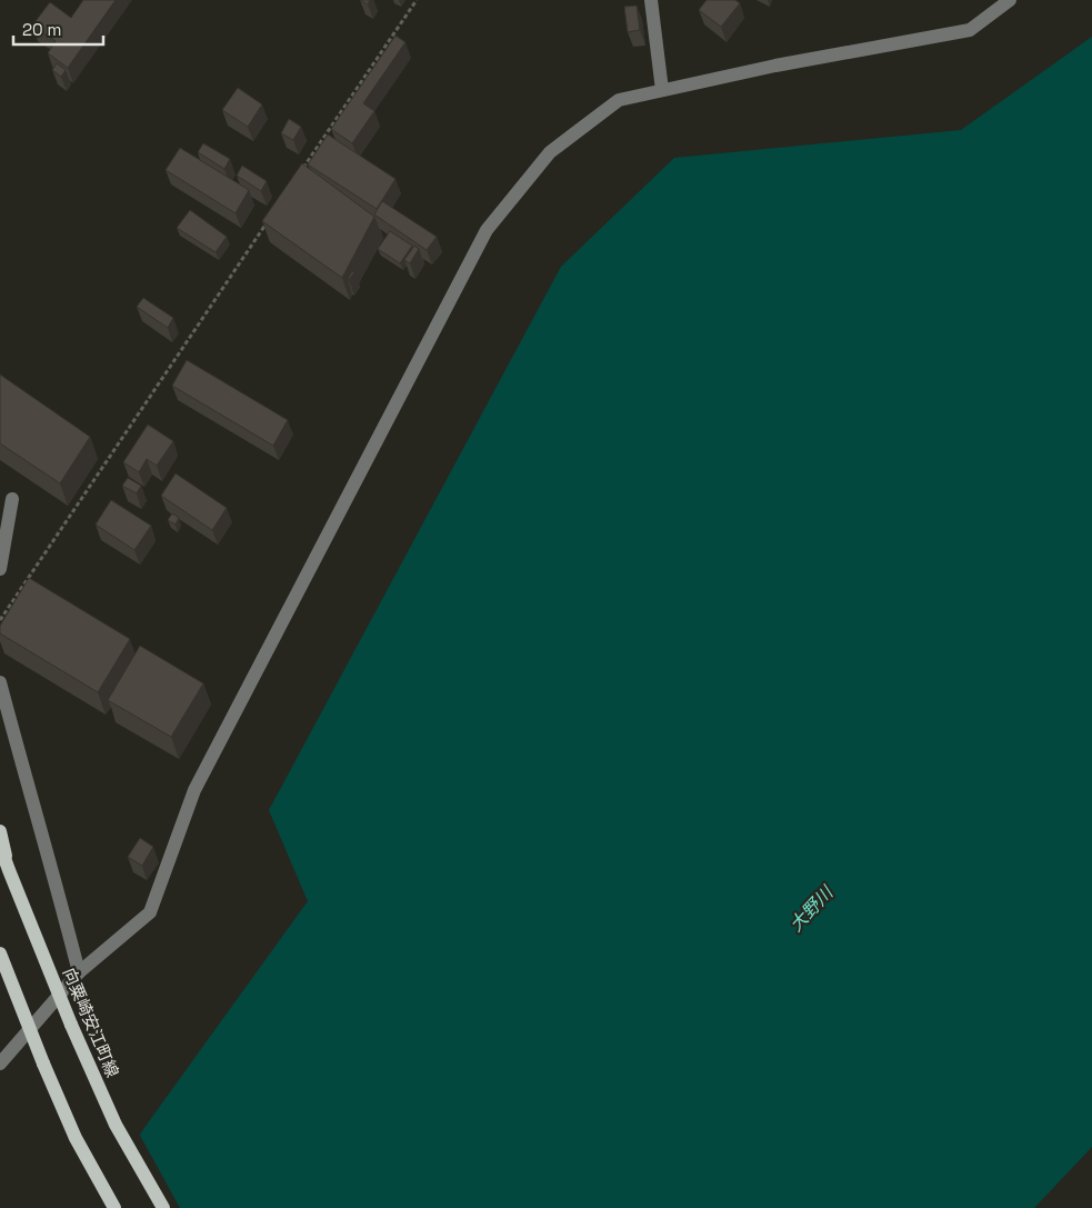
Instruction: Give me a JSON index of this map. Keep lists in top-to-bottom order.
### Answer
{
  "streets": {
    "main road": ["向粟崎安江町線"]
  },
  "water": ["大野川"],
  "scale_bar": "20 m"
}
